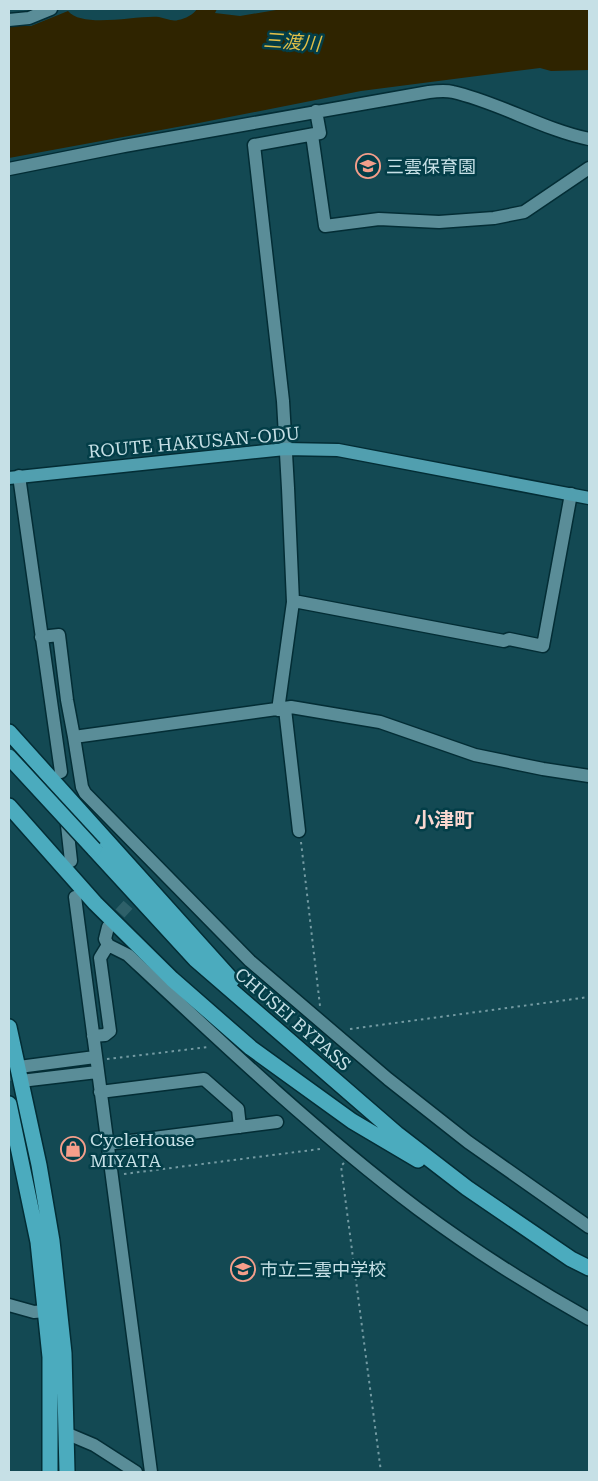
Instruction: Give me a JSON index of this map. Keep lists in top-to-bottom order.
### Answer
{
  "streets": {
    "highway": ["CHUSEI BYPASS"],
    "main road": ["ROUTE HAKUSAN-ODU"]
  },
  "districts": ["小津町"],
  "water": ["三渡川"],
  "places": {
    "school or university": ["三雲保育園", "市立三雲中学校"],
    "shop": ["CycleHouse MIYATA"]
  }
}
